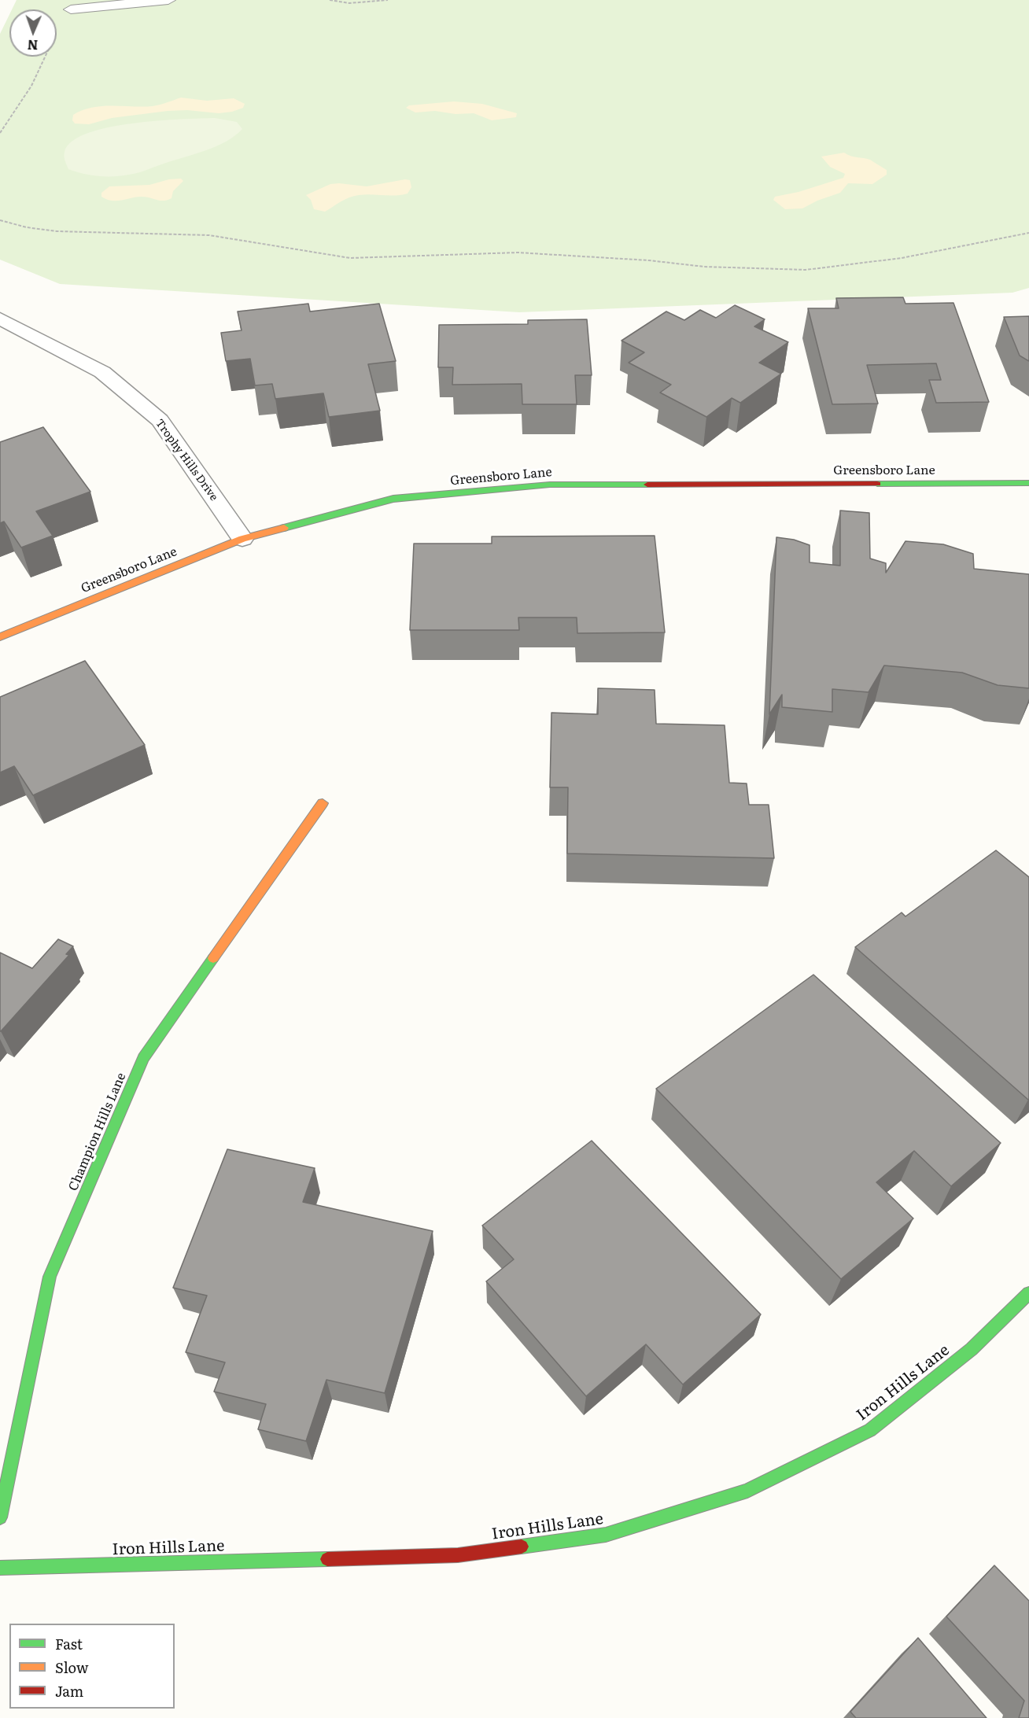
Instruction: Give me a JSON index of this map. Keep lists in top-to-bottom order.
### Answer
{
  "streets": {
    "street": [
      "Trophy Hills Drive",
      "Greensboro Lane",
      "Champion Hills Lane",
      "Iron Hills Lane"
    ]
  },
  "crossings": [
    ["Trophy Hills Drive", "Greensboro Lane"]
  ],
  "legend": ["Fast", "Slow", "Jam"],
  "north": "bottom"
}
